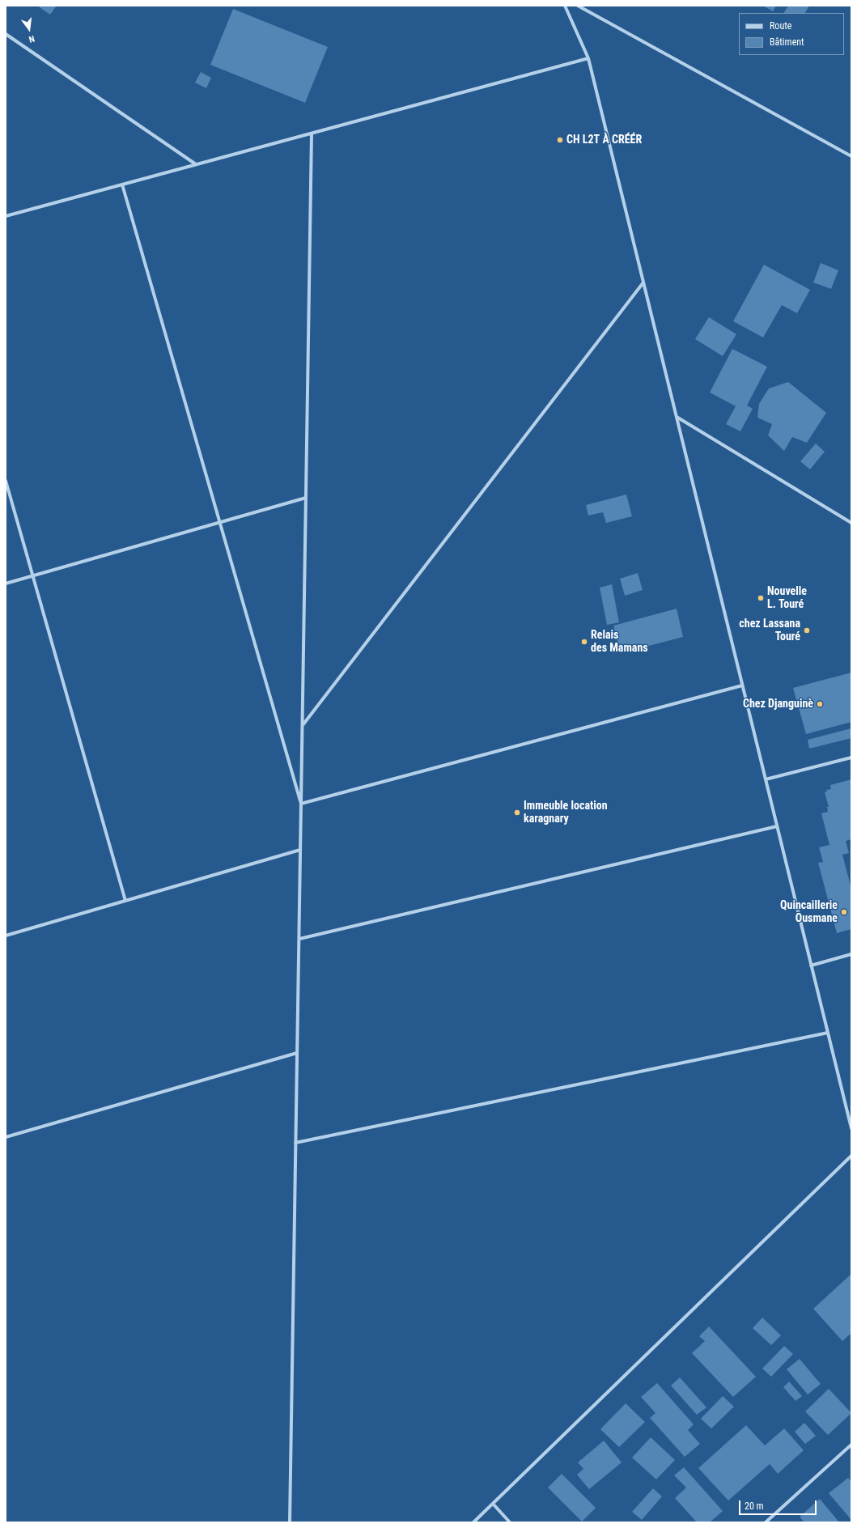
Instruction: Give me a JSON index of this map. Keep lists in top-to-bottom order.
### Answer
{
  "places": [
    "CH L2T À CRÉÉR",
    "Nouvelle L. Touré",
    "chez Lassana Touré",
    "Relais des Mamans",
    "Chez Djanguinè",
    "Immeuble location karagnary",
    "Quincaillerie Ousmane"
  ],
  "legend": ["Route", "Bâtiment"],
  "scale_bar": "20 m",
  "north": "bottom"
}
